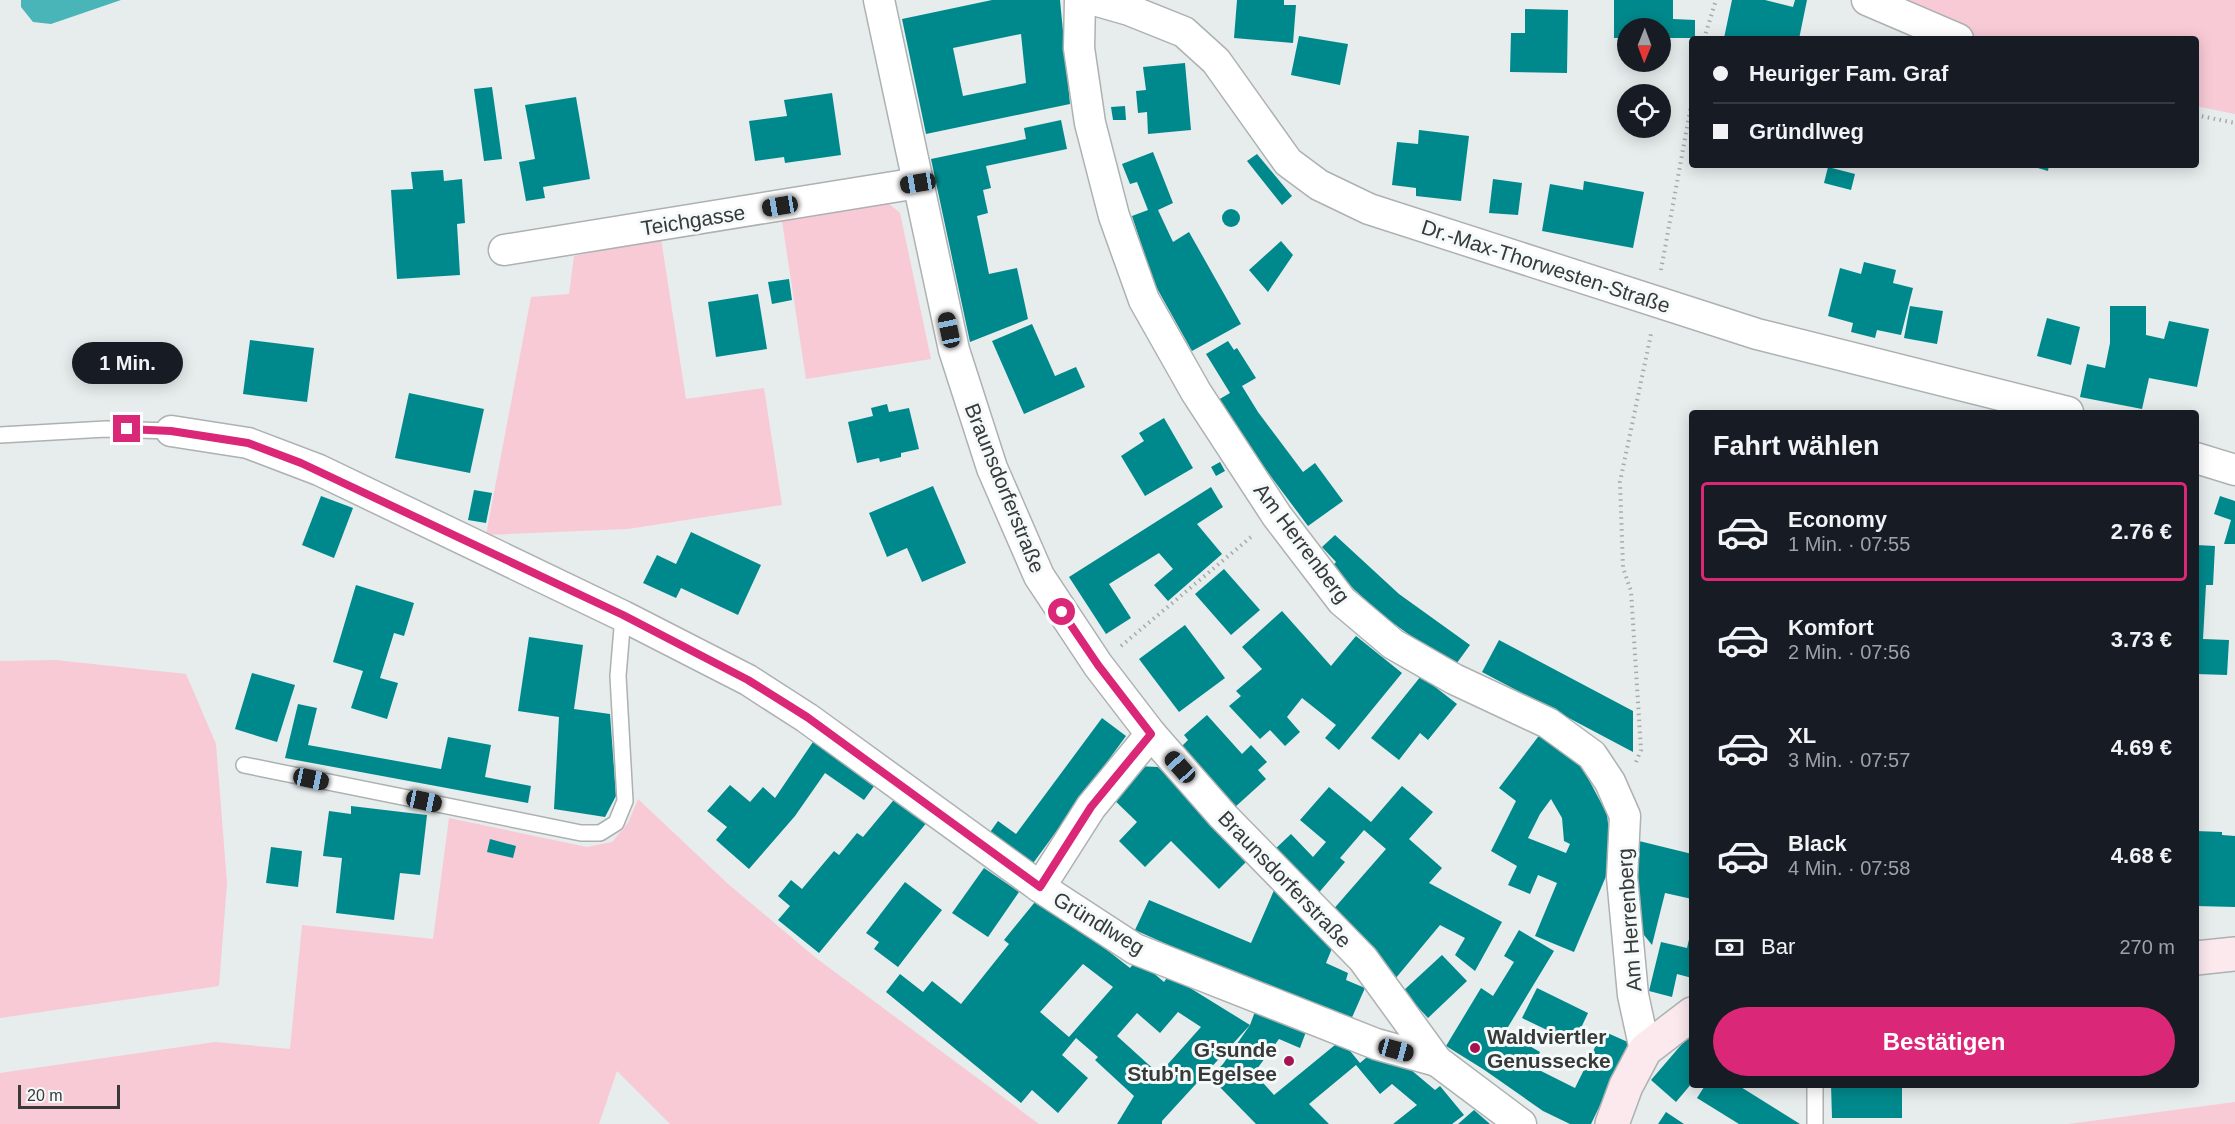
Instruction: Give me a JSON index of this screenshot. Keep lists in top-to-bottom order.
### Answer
{
  "streets": {
    "street": [
      "Teichgasse",
      "Dr.-Max-Thorwesten-Straße",
      "Braunsdorferstraße",
      "Am Herrenberg",
      "Gründlweg"
    ]
  },
  "crossings": [
    ["Teichgasse", "Braunsdorferstraße"],
    ["Braunsdorferstraße", "Gründlweg"]
  ],
  "places": ["Waldviertler Genussecke", "G'sunde Stub'n Egelsee"],
  "scale_bar": "20 m",
  "north": "bottom",
  "page": {
    "banner": ["Heuriger Fam. Graf", "Gründlweg"],
    "bubble": "1 Min.",
    "heading": "Fahrt wählen",
    "list": [
      {
        "name": "Economy",
        "note": "1 Min. · 07:55",
        "value": "2.76 €"
      },
      {
        "name": "Komfort",
        "note": "2 Min. · 07:56",
        "value": "3.73 €"
      },
      {
        "name": "XL",
        "note": "3 Min. · 07:57",
        "value": "4.69 €"
      },
      {
        "name": "Black",
        "note": "4 Min. · 07:58",
        "value": "4.68 €"
      }
    ],
    "pay": ["Bar", "270 m"],
    "buttons": "Bestätigen",
    "scale": "20 m"
  }
}
